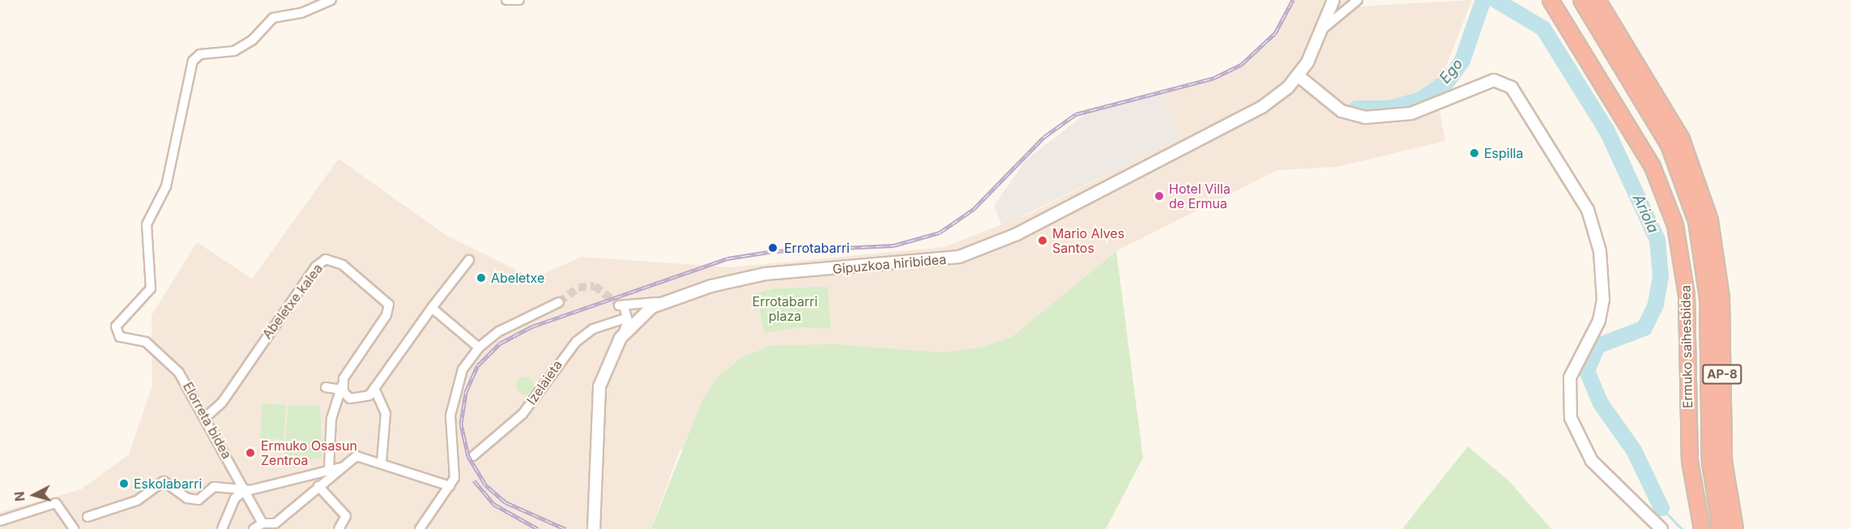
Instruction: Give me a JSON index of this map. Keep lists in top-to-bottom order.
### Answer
{
  "streets": {
    "highway": ["Ermuko saihesbidea", "AP-8"],
    "street": [
      "Gipuzkoa hiribidea",
      "Abeletxe kalea",
      "Izelaieta",
      "Elorreta bidea"
    ]
  },
  "crossings": [
    ["Abeletxe kalea", "Elorreta bidea"]
  ],
  "water": ["Ego", "Ariola"],
  "parks": ["Errotabarri plaza"],
  "places": [
    "Espilla",
    "Hotel Villa de Ermua",
    "Mario Alves Santos",
    "Errotabarri",
    "Abeletxe",
    "Ermuko Osasun Zentroa",
    "Eskolabarri"
  ],
  "north": "left"
}
